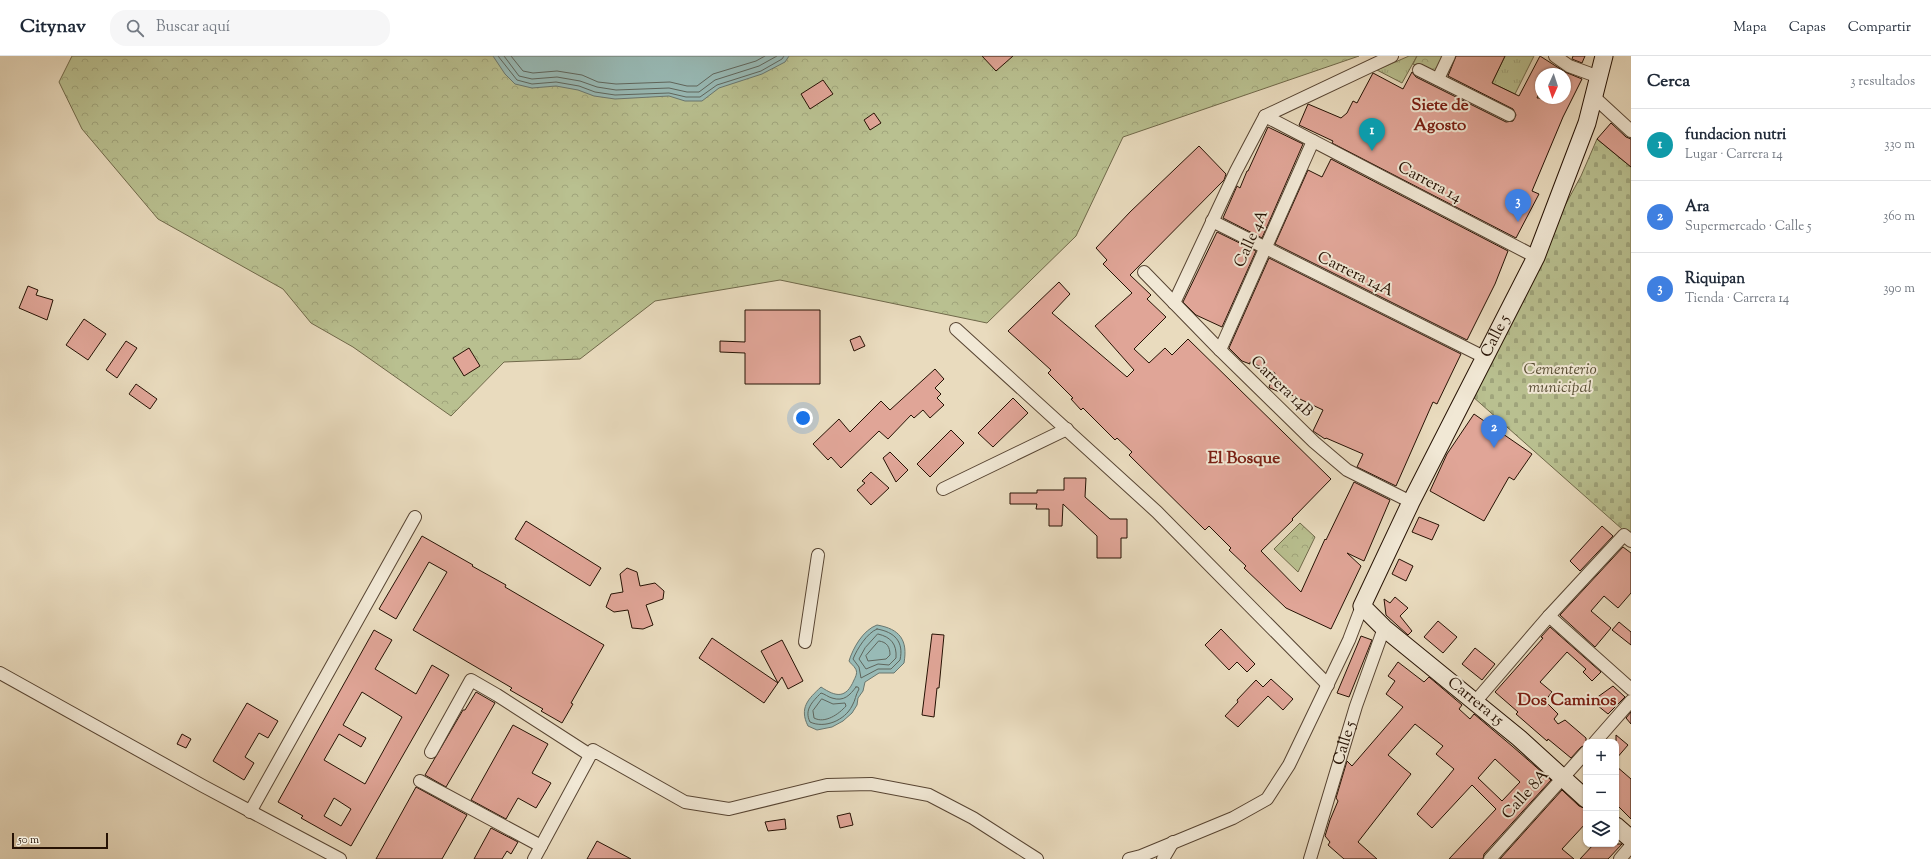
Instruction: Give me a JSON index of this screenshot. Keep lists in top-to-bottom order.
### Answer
{
  "streets": {
    "street": [
      "Carrera 14",
      "Calle 4A",
      "Carrera 14A",
      "Calle 5",
      "Carrera 14B",
      "Carrera 15",
      "Calle 8A"
    ]
  },
  "crossings": [
    ["Carrera 14", "Calle 4A"],
    ["Carrera 14", "Calle 5"],
    ["Calle 4A", "Carrera 14A"],
    ["Calle 4A", "Carrera 14B"],
    ["Carrera 14A", "Calle 5"],
    ["Calle 5", "Carrera 14B"],
    ["Calle 5", "Carrera 15"],
    ["Carrera 15", "Calle 8A"]
  ],
  "districts": ["Siete de Agosto", "El Bosque", "Dos Caminos"],
  "parks": ["Cementerio municipal"],
  "scale_bar": "50 m",
  "north": "bottom",
  "page": {
    "header": "Citynav",
    "search": "Buscar aquí",
    "nav": ["Mapa", "Capas", "Compartir"],
    "heading": ["Cerca", "3 resultados"],
    "list": [
      {
        "mark": "1",
        "name": "fundacion nutri",
        "note": "Lugar · Carrera 14",
        "value": "330 m"
      },
      {
        "mark": "2",
        "name": "Ara",
        "note": "Supermercado · Calle 5",
        "value": "360 m"
      },
      {
        "mark": "3",
        "name": "Riquipan",
        "note": "Tienda · Carrera 14",
        "value": "390 m"
      }
    ],
    "pins": ["1", "3", "2"],
    "map_buttons": ["+", "−"],
    "scale": "50 m"
  }
}
